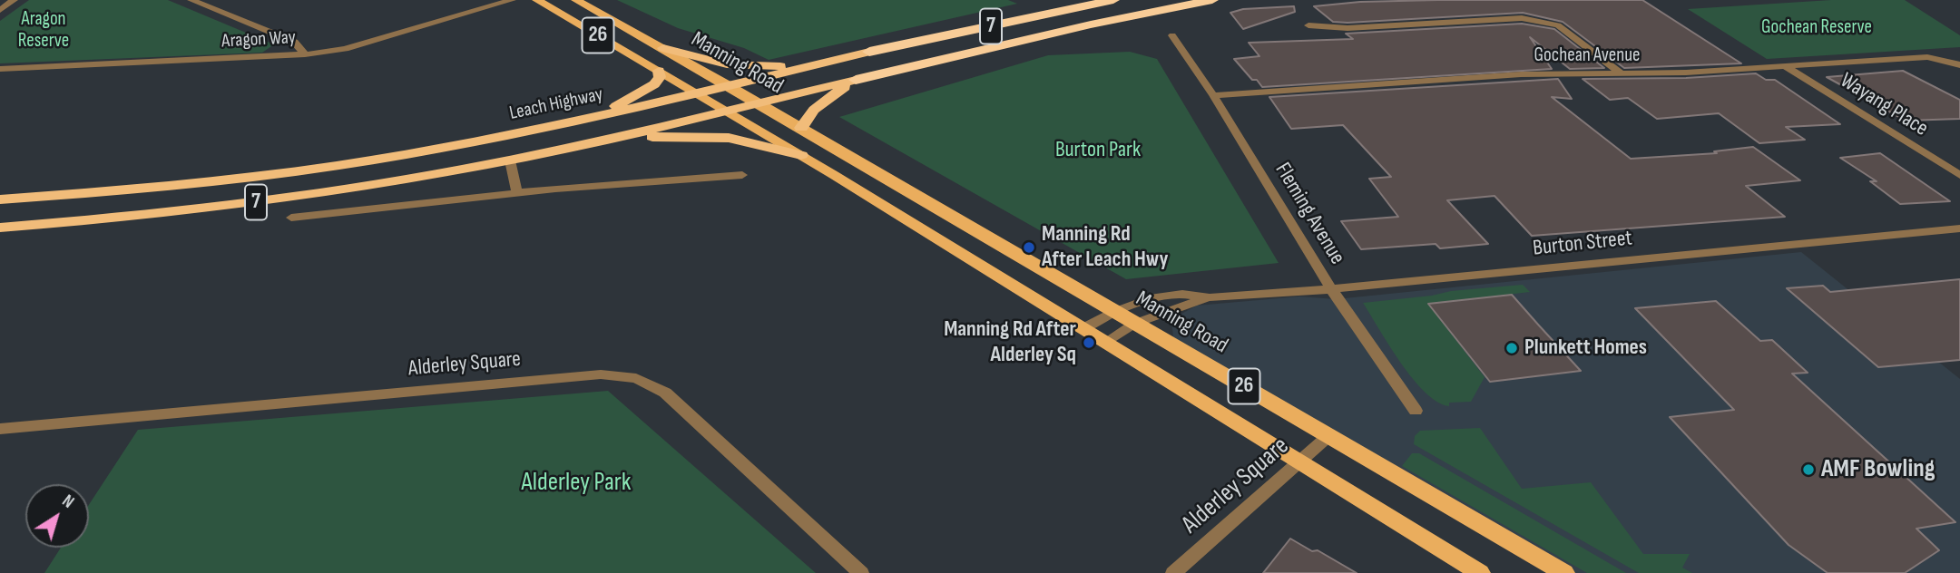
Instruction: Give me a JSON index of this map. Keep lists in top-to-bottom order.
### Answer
{
  "streets": {
    "highway": ["7", "Leach Highway"],
    "main road": ["26", "Manning Road"],
    "street": [
      "Aragon Way",
      "Gochean Avenue",
      "Wayang Place",
      "Fleming Avenue",
      "Burton Street",
      "Alderley Square"
    ]
  },
  "crossings": [
    ["Gochean Avenue", "Wayang Place"],
    ["Gochean Avenue", "Fleming Avenue"],
    ["Manning Road", "Leach Highway"],
    ["Manning Road", "Burton Street"],
    ["Manning Road", "Alderley Square"],
    ["Fleming Avenue", "Burton Street"]
  ],
  "parks": [
    "Aragon Reserve",
    "Gochean Reserve",
    "Burton Park",
    "Alderley Park"
  ],
  "places": [
    "Manning Rd After Leach Hwy",
    "Manning Rd After Alderley Sq",
    "Plunkett Homes",
    "AMF Bowling"
  ],
  "north": "top right"
}
